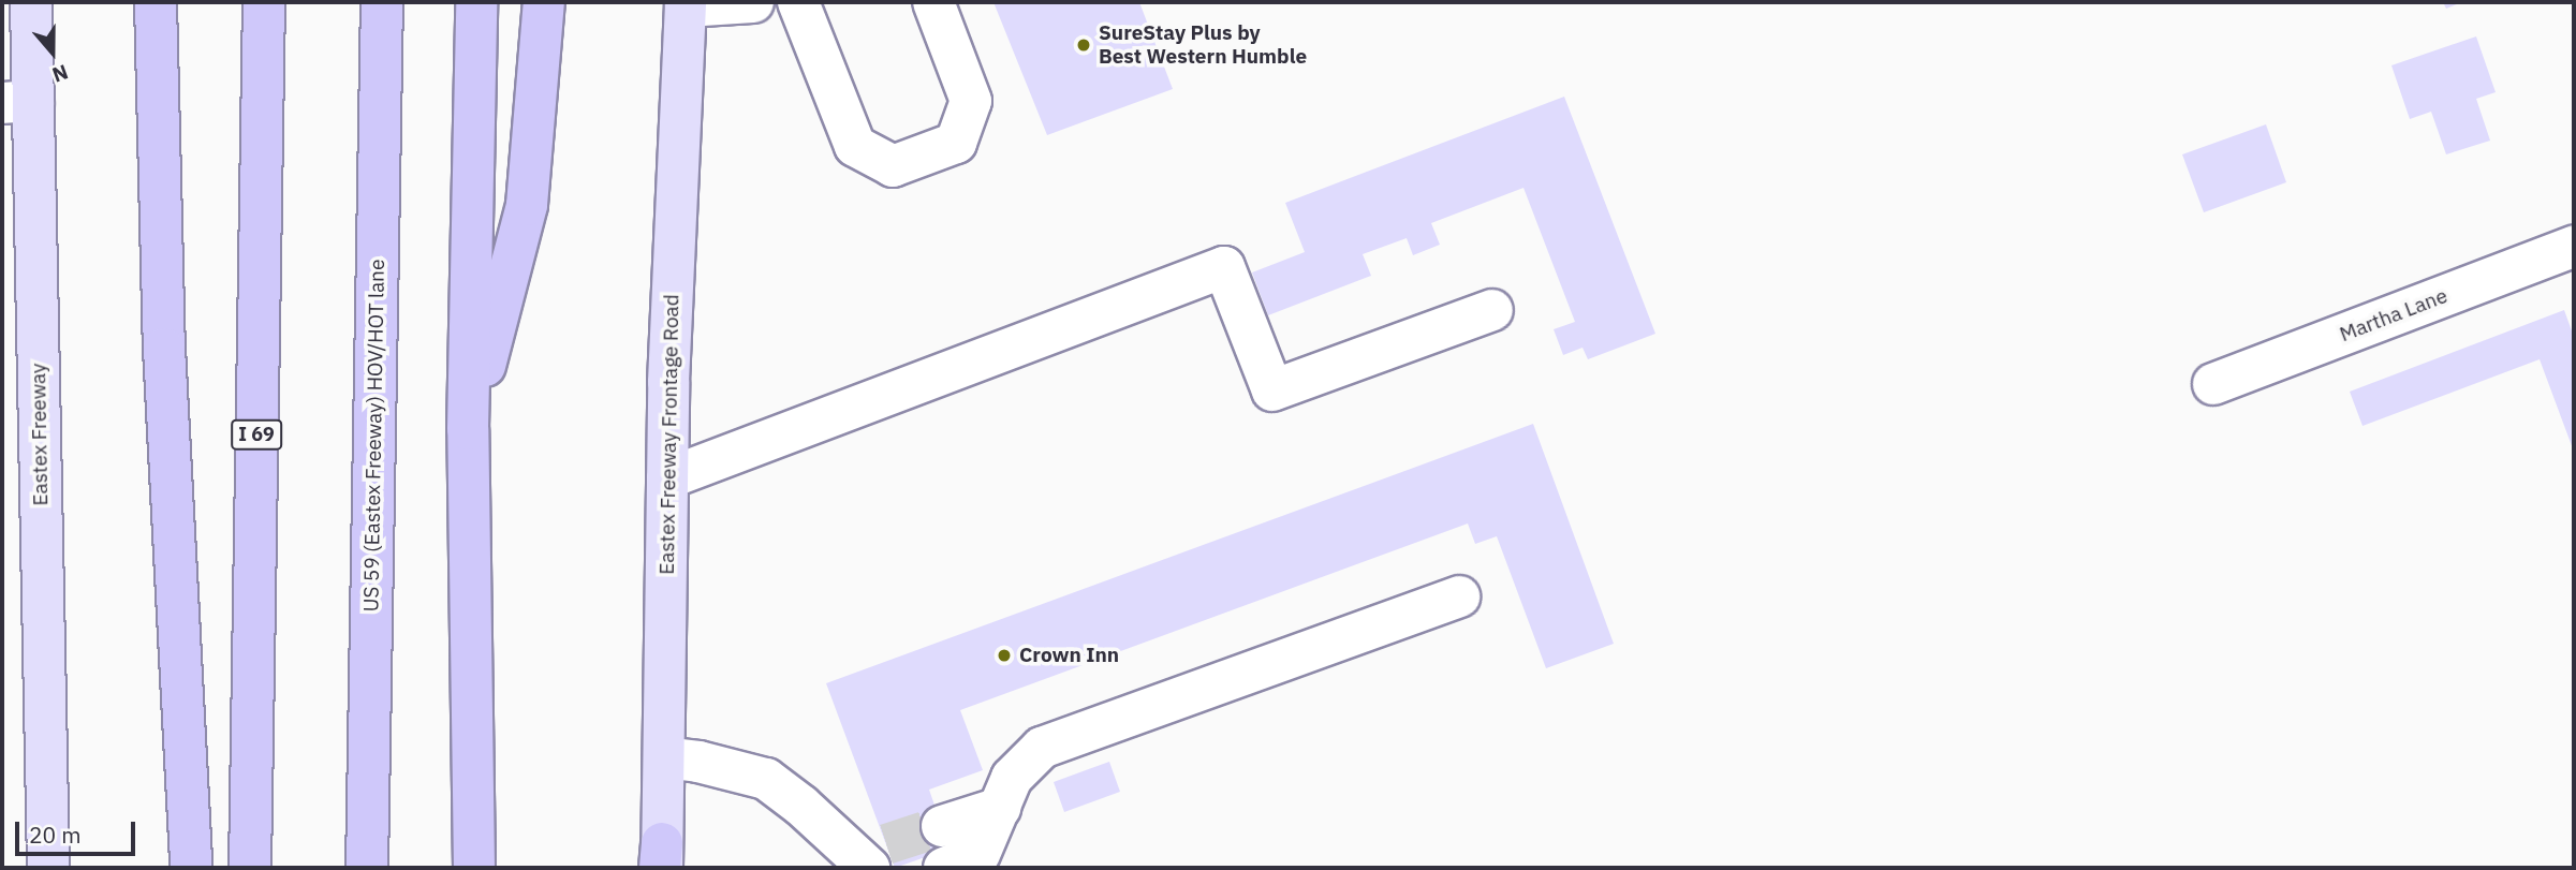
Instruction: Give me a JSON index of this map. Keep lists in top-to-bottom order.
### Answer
{
  "streets": {
    "highway": ["I 69", "US 59 (Eastex Freeway) HOV/HOT lane"],
    "main road": ["Eastex Freeway", "Eastex Freeway Frontage Road"],
    "street": ["Martha Lane"]
  },
  "places": ["SureStay Plus by Best Western Humble", "Crown Inn"],
  "scale_bar": "20 m",
  "north": "bottom"
}
